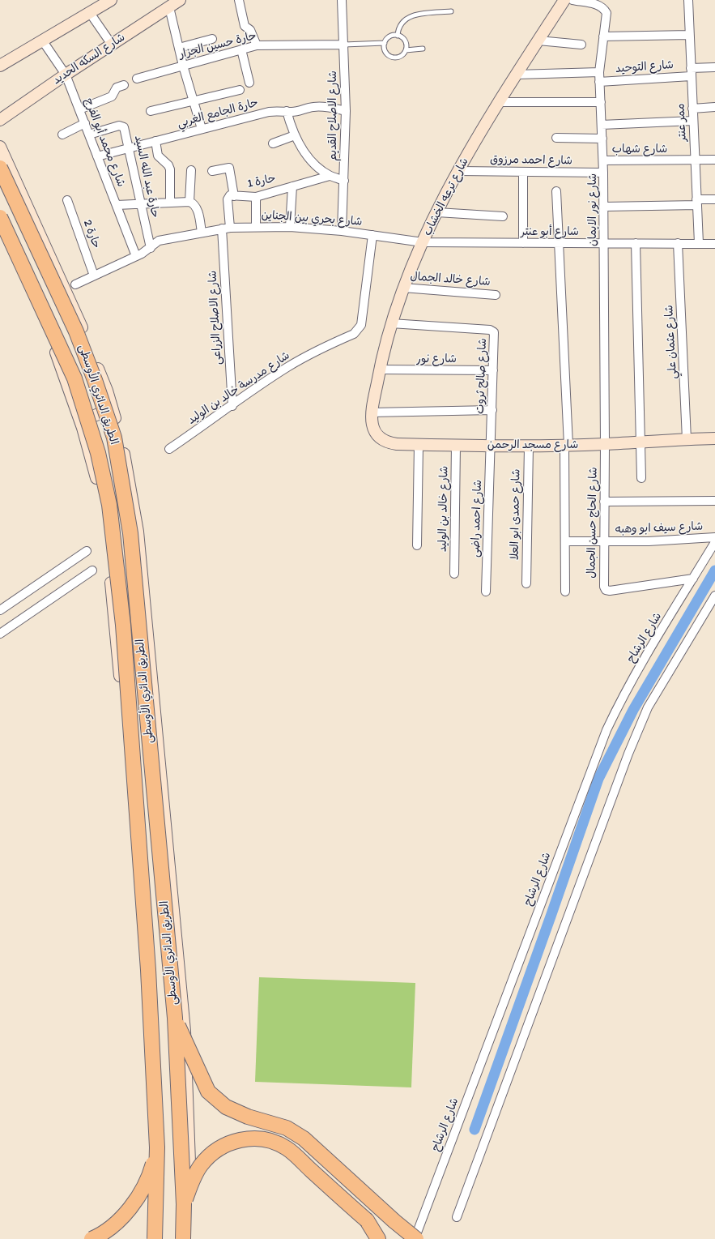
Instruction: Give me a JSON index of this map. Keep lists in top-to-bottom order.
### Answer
{
  "streets": {
    "highway": ["الطريق الدائري الأوسطى"],
    "street": [
      "حارة حسين الجزار",
      "شارع السكه الحديد",
      "شارع التوحيد",
      "حارة الجامع الغربي",
      "شارع الاصلاح القديم",
      "ممر عنتر",
      "شارع محمد أبو الفرج",
      "شارع شهاب",
      "شارع احمد مرزوق",
      "حارة عبد الله السيد",
      "حارة 1",
      "شارع ترعه الخشاب",
      "شارع نور الايمان",
      "شارع بحري بين الجناين",
      "شارع أبو عنتر",
      "حارة 2",
      "شارع خالد الجمال",
      "شارع الاصلاح الزراعى",
      "شارع عثمان علي",
      "شارع نور",
      "شارع صالح ثروت",
      "شارع مدرسة خالد بن الوليد",
      "شارع مسجد الرحمن",
      "شارع خالد بن الوليد",
      "شارع حمدى ابو العلا",
      "شارع احمد راضى",
      "شارع الحاج حسن الجمال",
      "شارع سيف ابو وهبه",
      "شارع الرشاح"
    ]
  },
  "crossings": [
    ["حارة حسين الجزار", "شارع الاصلاح القديم"],
    ["شارع السكه الحديد", "شارع محمد أبو الفرج"],
    ["شارع التوحيد", "ممر عنتر"],
    ["شارع التوحيد", "شارع ترعه الخشاب"],
    ["شارع التوحيد", "شارع نور الايمان"],
    ["حارة الجامع الغربي", "شارع الاصلاح القديم"],
    ["حارة الجامع الغربي", "شارع محمد أبو الفرج"],
    ["حارة الجامع الغربي", "حارة عبد الله السيد"],
    ["شارع الاصلاح القديم", "شارع بحري بين الجناين"],
    ["ممر عنتر", "شارع شهاب"],
    ["ممر عنتر", "شارع أبو عنتر"],
    ["شارع محمد أبو الفرج", "حارة عبد الله السيد"],
    ["شارع محمد أبو الفرج", "شارع بحري بين الجناين"],
    ["شارع شهاب", "شارع نور الايمان"],
    ["شارع احمد مرزوق", "شارع ترعه الخشاب"],
    ["شارع احمد مرزوق", "شارع نور الايمان"],
    ["حارة عبد الله السيد", "شارع بحري بين الجناين"],
    ["حارة 1", "شارع بحري بين الجناين"],
    ["حارة 1", "شارع الاصلاح الزراعى"],
    ["شارع ترعه الخشاب", "شارع بحري بين الجناين"],
    ["شارع ترعه الخشاب", "شارع أبو عنتر"],
    ["شارع ترعه الخشاب", "شارع خالد الجمال"],
    ["شارع ترعه الخشاب", "شارع نور"],
    ["شارع ترعه الخشاب", "شارع صالح ثروت"],
    ["شارع ترعه الخشاب", "شارع مسجد الرحمن"],
    ["شارع نور الايمان", "شارع أبو عنتر"],
    ["شارع نور الايمان", "شارع مسجد الرحمن"],
    ["شارع نور الايمان", "شارع الحاج حسن الجمال"],
    ["شارع بحري بين الجناين", "شارع أبو عنتر"],
    ["شارع بحري بين الجناين", "حارة 2"],
    ["شارع بحري بين الجناين", "شارع الاصلاح الزراعى"],
    ["شارع بحري بين الجناين", "شارع مدرسة خالد بن الوليد"],
    ["شارع أبو عنتر", "شارع عثمان علي"],
    ["شارع الاصلاح الزراعى", "شارع مدرسة خالد بن الوليد"],
    ["شارع عثمان علي", "شارع مسجد الرحمن"],
    ["شارع نور", "شارع صالح ثروت"],
    ["شارع صالح ثروت", "شارع مسجد الرحمن"],
    ["شارع صالح ثروت", "شارع احمد راضى"],
    ["شارع مسجد الرحمن", "شارع خالد بن الوليد"],
    ["شارع مسجد الرحمن", "شارع حمدى ابو العلا"],
    ["شارع مسجد الرحمن", "شارع احمد راضى"],
    ["شارع مسجد الرحمن", "شارع الحاج حسن الجمال"],
    ["شارع الحاج حسن الجمال", "شارع سيف ابو وهبه"],
    ["شارع الحاج حسن الجمال", "شارع الرشاح"]
  ]
}
